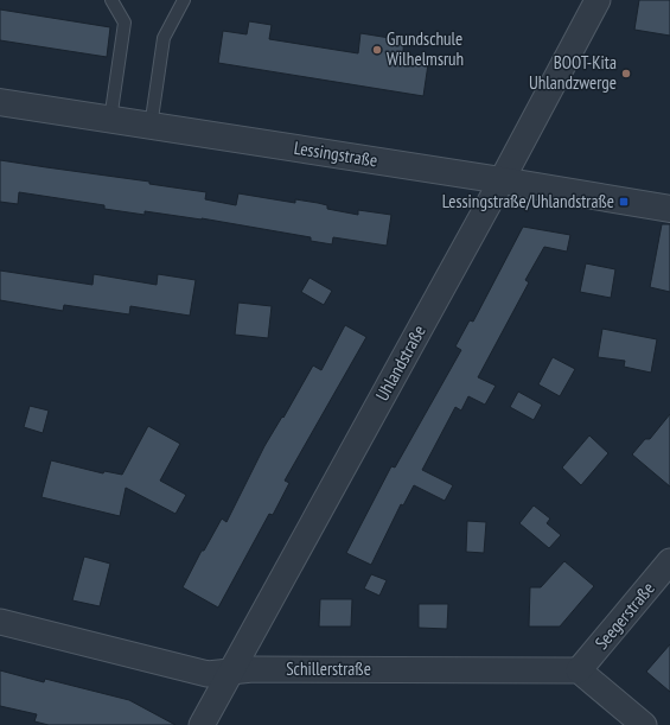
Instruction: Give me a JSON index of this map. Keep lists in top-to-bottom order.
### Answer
{
  "streets": {
    "street": [
      "Lessingstraße",
      "Uhlandstraße",
      "Seegerstraße",
      "Schillerstraße"
    ]
  },
  "crossings": [
    ["Lessingstraße", "Uhlandstraße"],
    ["Uhlandstraße", "Schillerstraße"],
    ["Seegerstraße", "Schillerstraße"]
  ],
  "places": {
    "other": ["Grundschule Wilhelmsruh", "BOOT-Kita Uhlandzwerge"],
    "transit": ["Lessingstraße/Uhlandstraße"]
  }
}
